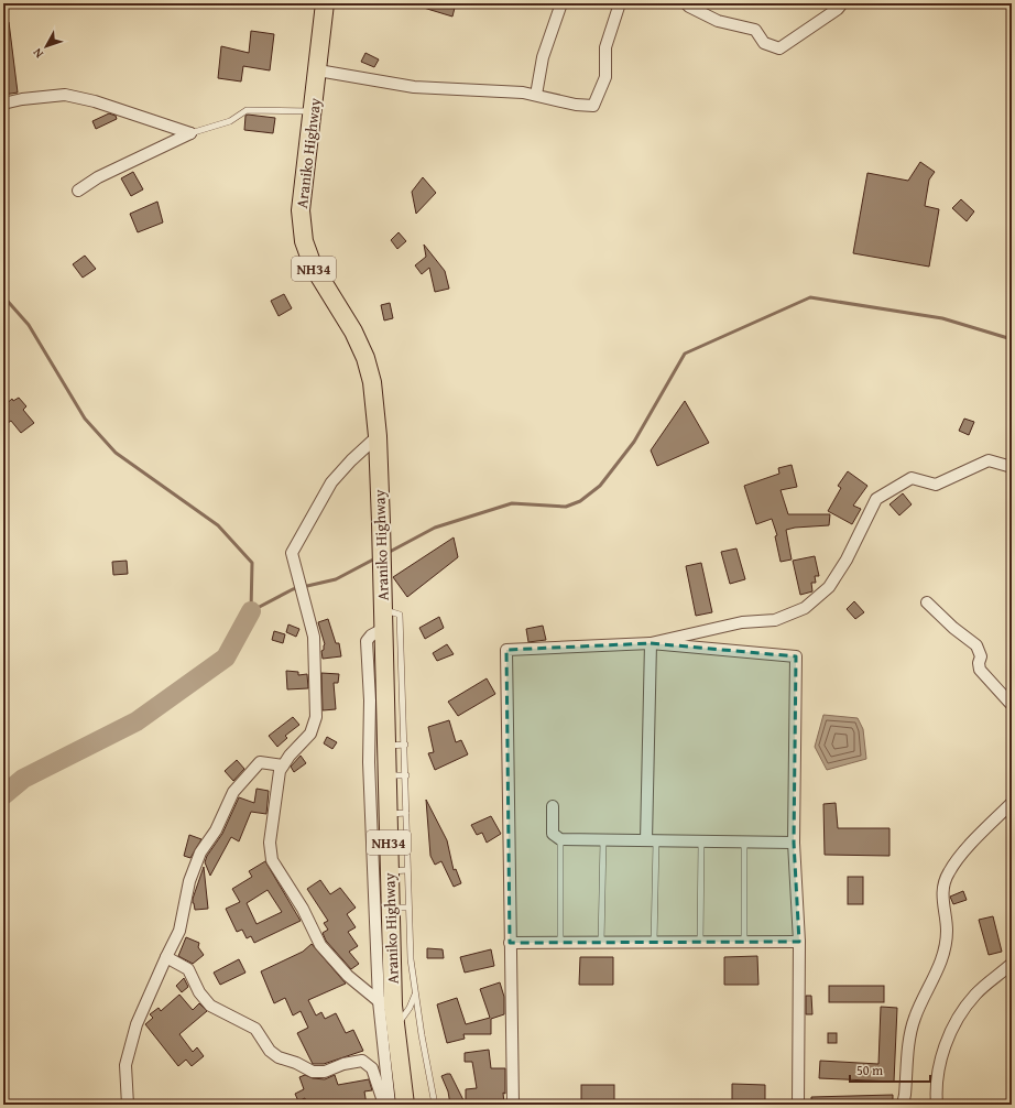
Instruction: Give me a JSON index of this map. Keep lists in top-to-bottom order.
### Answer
{
  "streets": {
    "highway": ["Araniko Highway", "NH34"]
  },
  "scale_bar": "50 m",
  "north": "bottom left"
}
